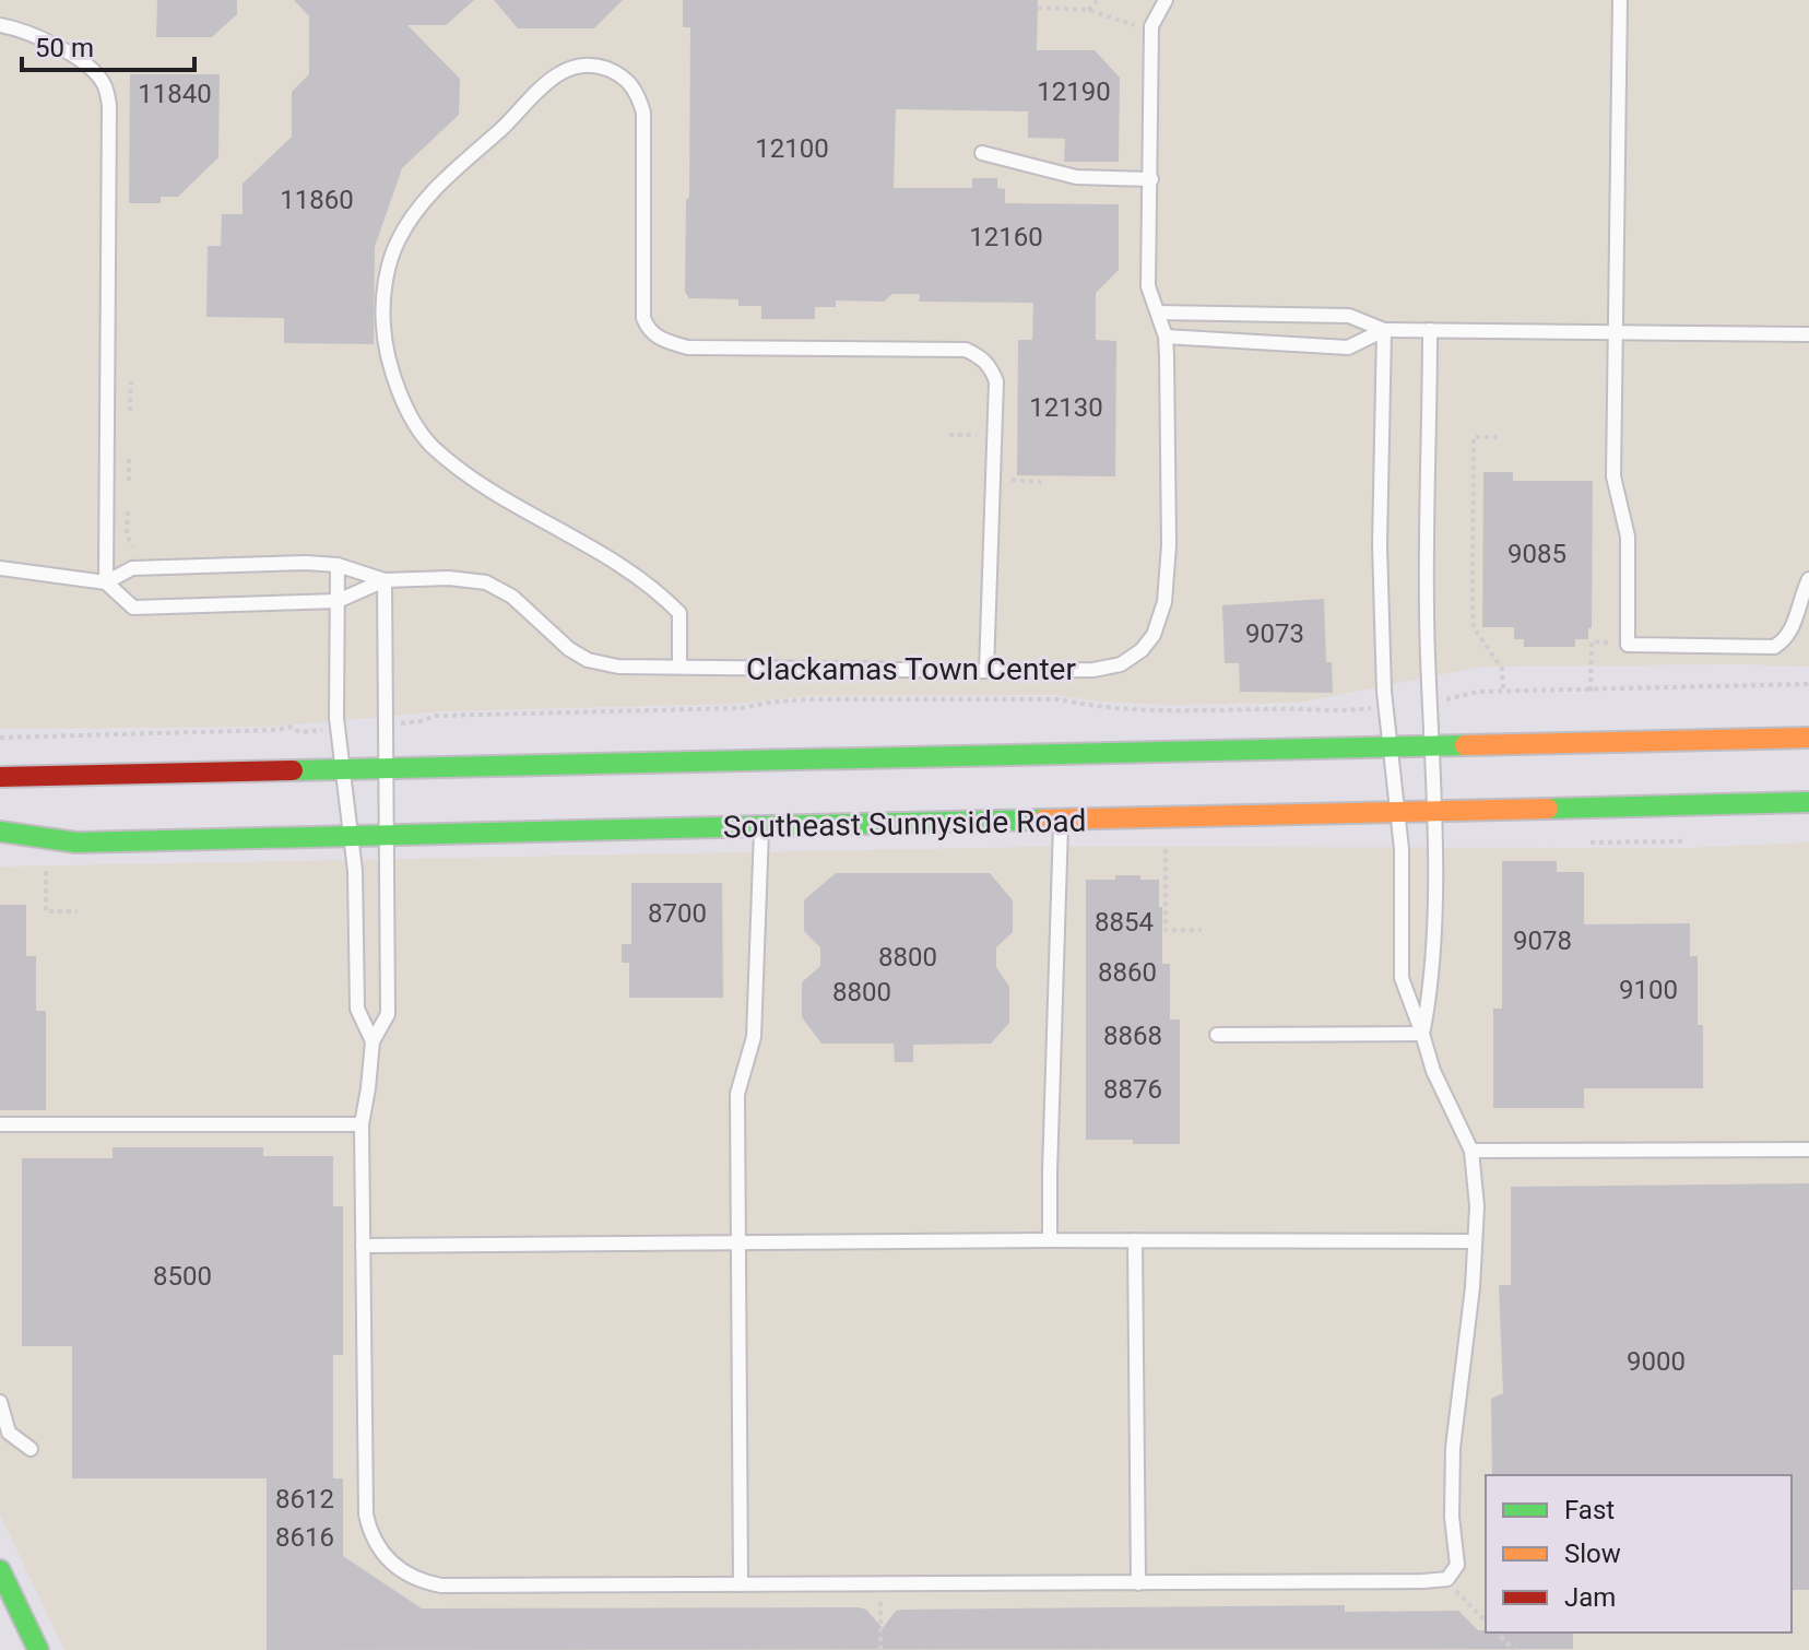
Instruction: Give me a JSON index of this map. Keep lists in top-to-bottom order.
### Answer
{
  "streets": {
    "main road": ["Southeast Sunnyside Road"],
    "lane": ["Clackamas Town Center"]
  },
  "house_numbers": [
    "12190",
    "11840",
    "12100",
    "11860",
    "12160",
    "12130",
    "9085",
    "9073",
    "8700",
    "8854",
    "9078",
    "8800",
    "8860",
    "9100",
    "8800",
    "8868",
    "8876",
    "8500",
    "9000",
    "8612",
    "8616"
  ],
  "legend": ["Fast", "Slow", "Jam"],
  "scale_bar": "50 m"
}
